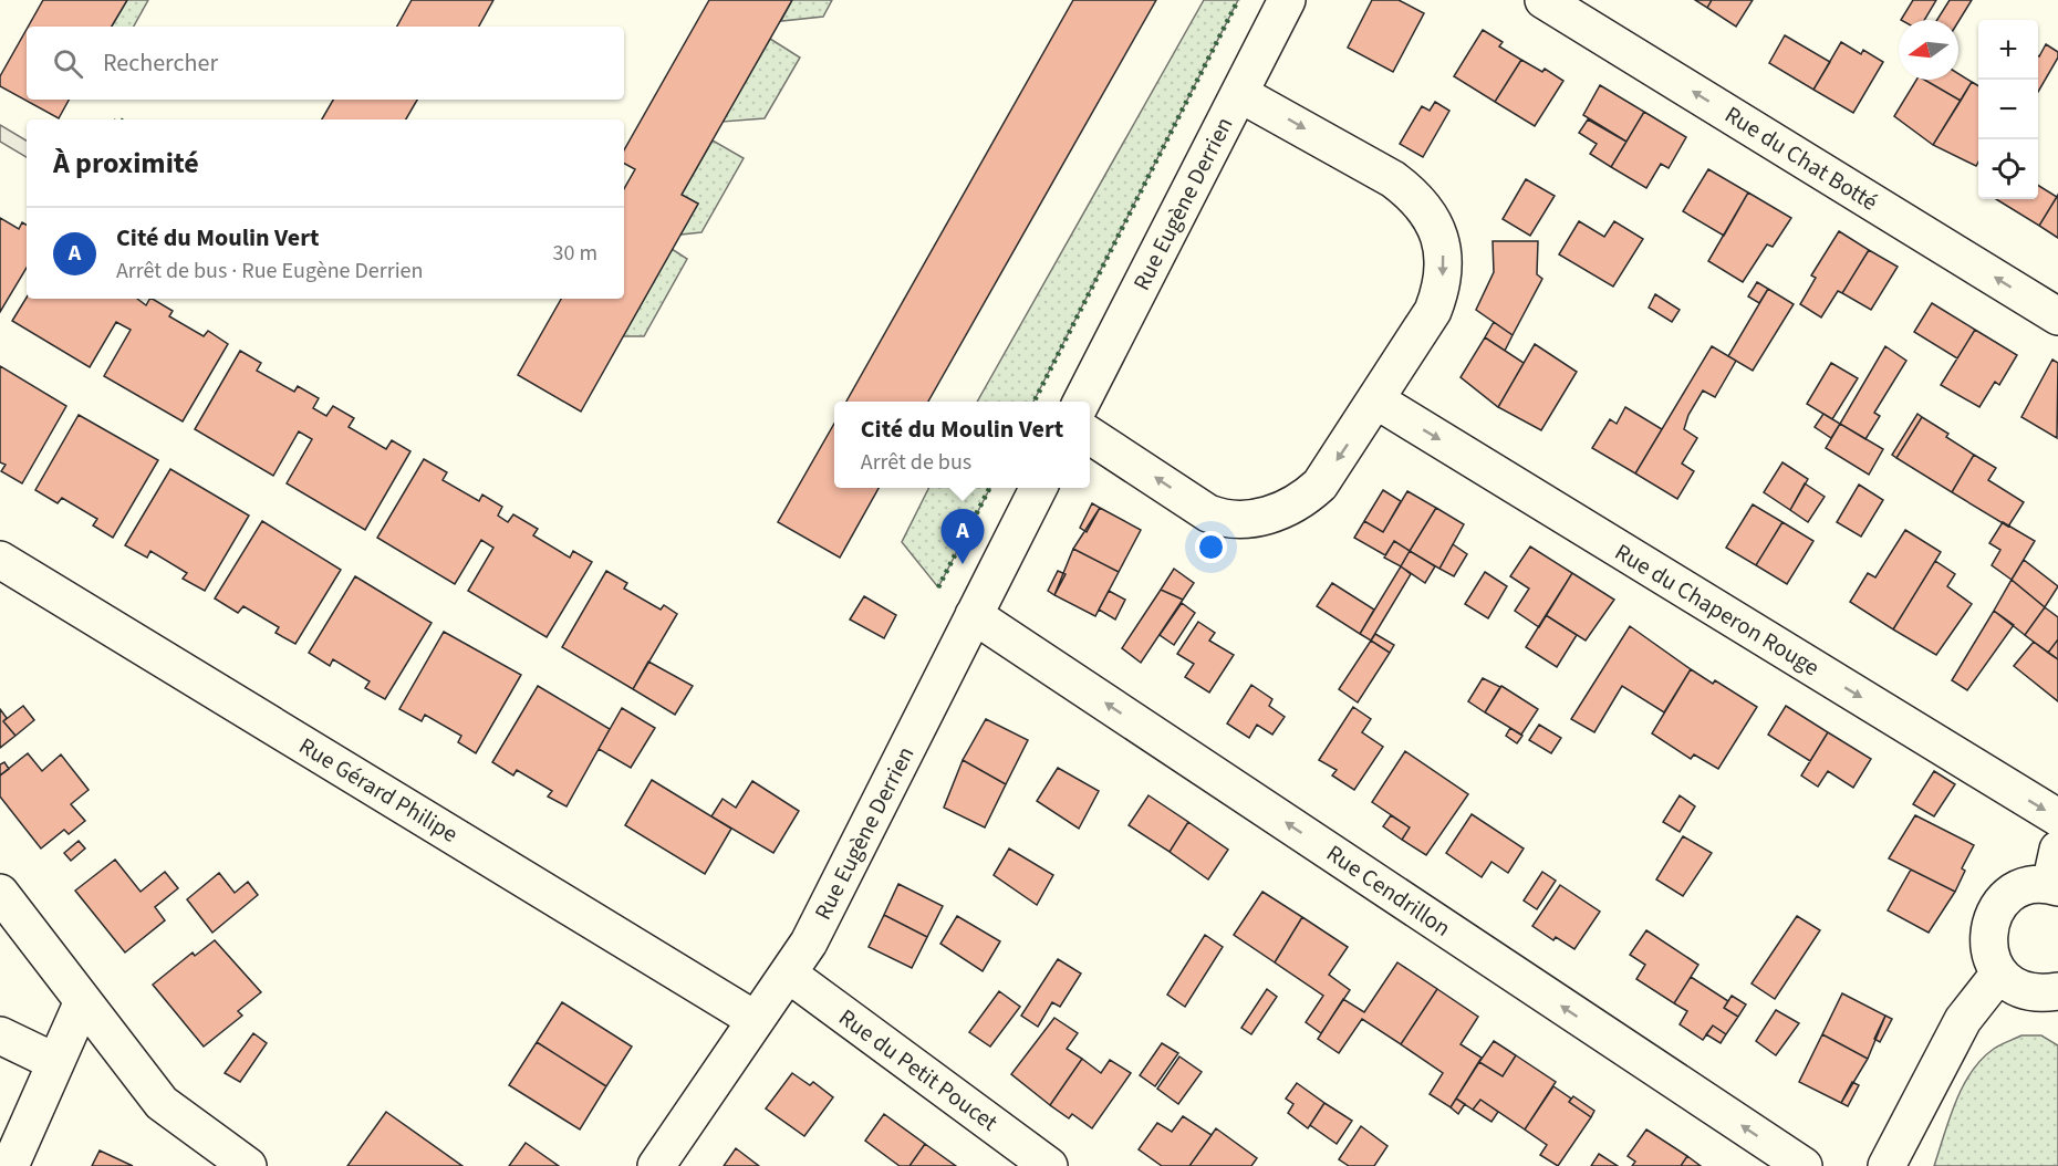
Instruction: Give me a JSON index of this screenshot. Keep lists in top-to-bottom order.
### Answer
{
  "streets": {
    "street": [
      "Rue du Chat Botté",
      "Rue Eugène Derrien",
      "Rue du Chaperon Rouge",
      "Rue Gérard Philipe",
      "Rue Cendrillon",
      "Rue du Petit Poucet"
    ]
  },
  "crossings": [
    ["Rue Eugène Derrien", "Rue Gérard Philipe"],
    ["Rue Eugène Derrien", "Rue Cendrillon"],
    ["Rue Eugène Derrien", "Rue du Petit Poucet"]
  ],
  "one_way": ["Rue du Chat Botté", "Rue du Chaperon Rouge", "Rue Cendrillon"],
  "north": "left",
  "page": {
    "map_buttons": ["+", "−"],
    "search": "Rechercher",
    "heading": "À proximité",
    "list": [
      {
        "mark": "A",
        "name": "Cité du Moulin Vert",
        "note": "Arrêt de bus · Rue Eugène Derrien",
        "value": "30 m"
      }
    ],
    "popup": ["Cité du Moulin Vert", "Arrêt de bus"],
    "pins": "A"
  }
}
